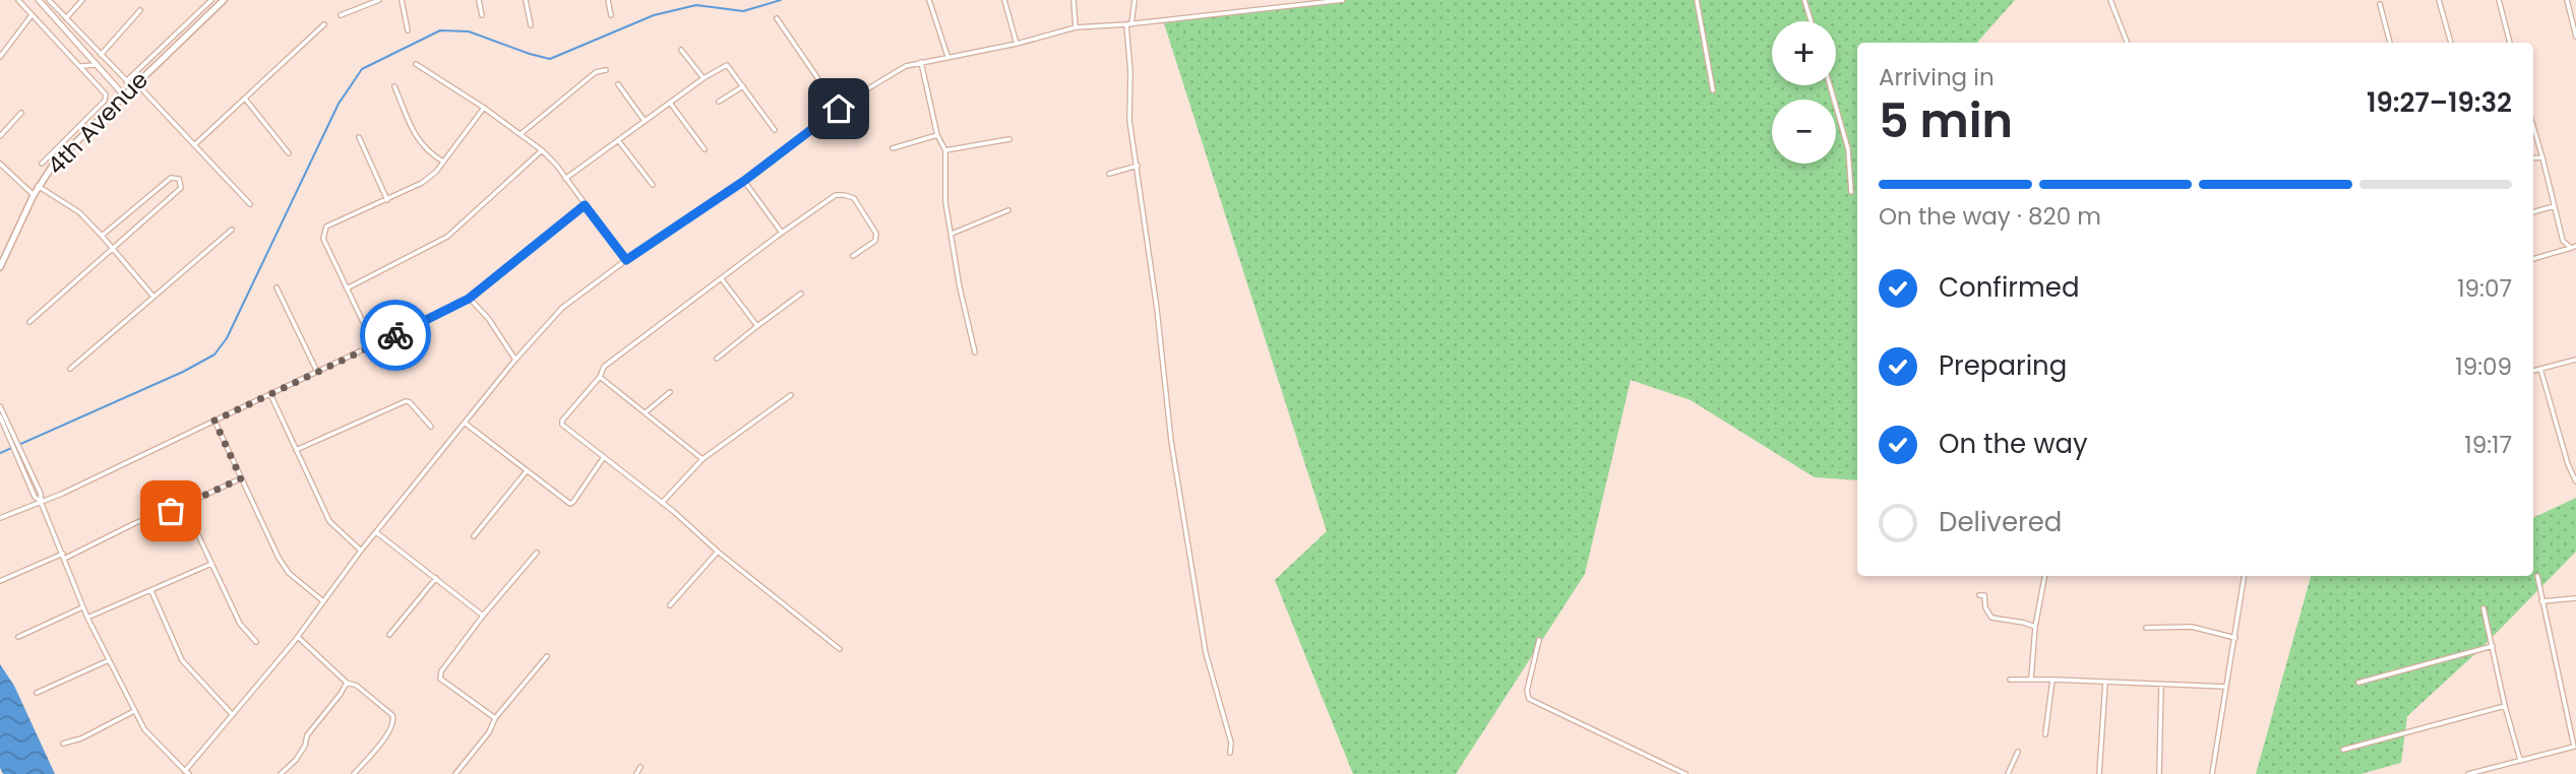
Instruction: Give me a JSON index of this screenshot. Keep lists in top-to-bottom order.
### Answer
{
  "streets": {
    "main road": ["4th Avenue"]
  },
  "page": {
    "map_buttons": ["+", "−"],
    "heading": ["5 min", "Arriving in", "19:27–19:32"],
    "bar": "On the way · 820 m",
    "list": [
      ["Confirmed", "19:07"],
      ["Preparing", "19:09"],
      ["On the way", "19:17"],
      "Delivered"
    ]
  }
}
